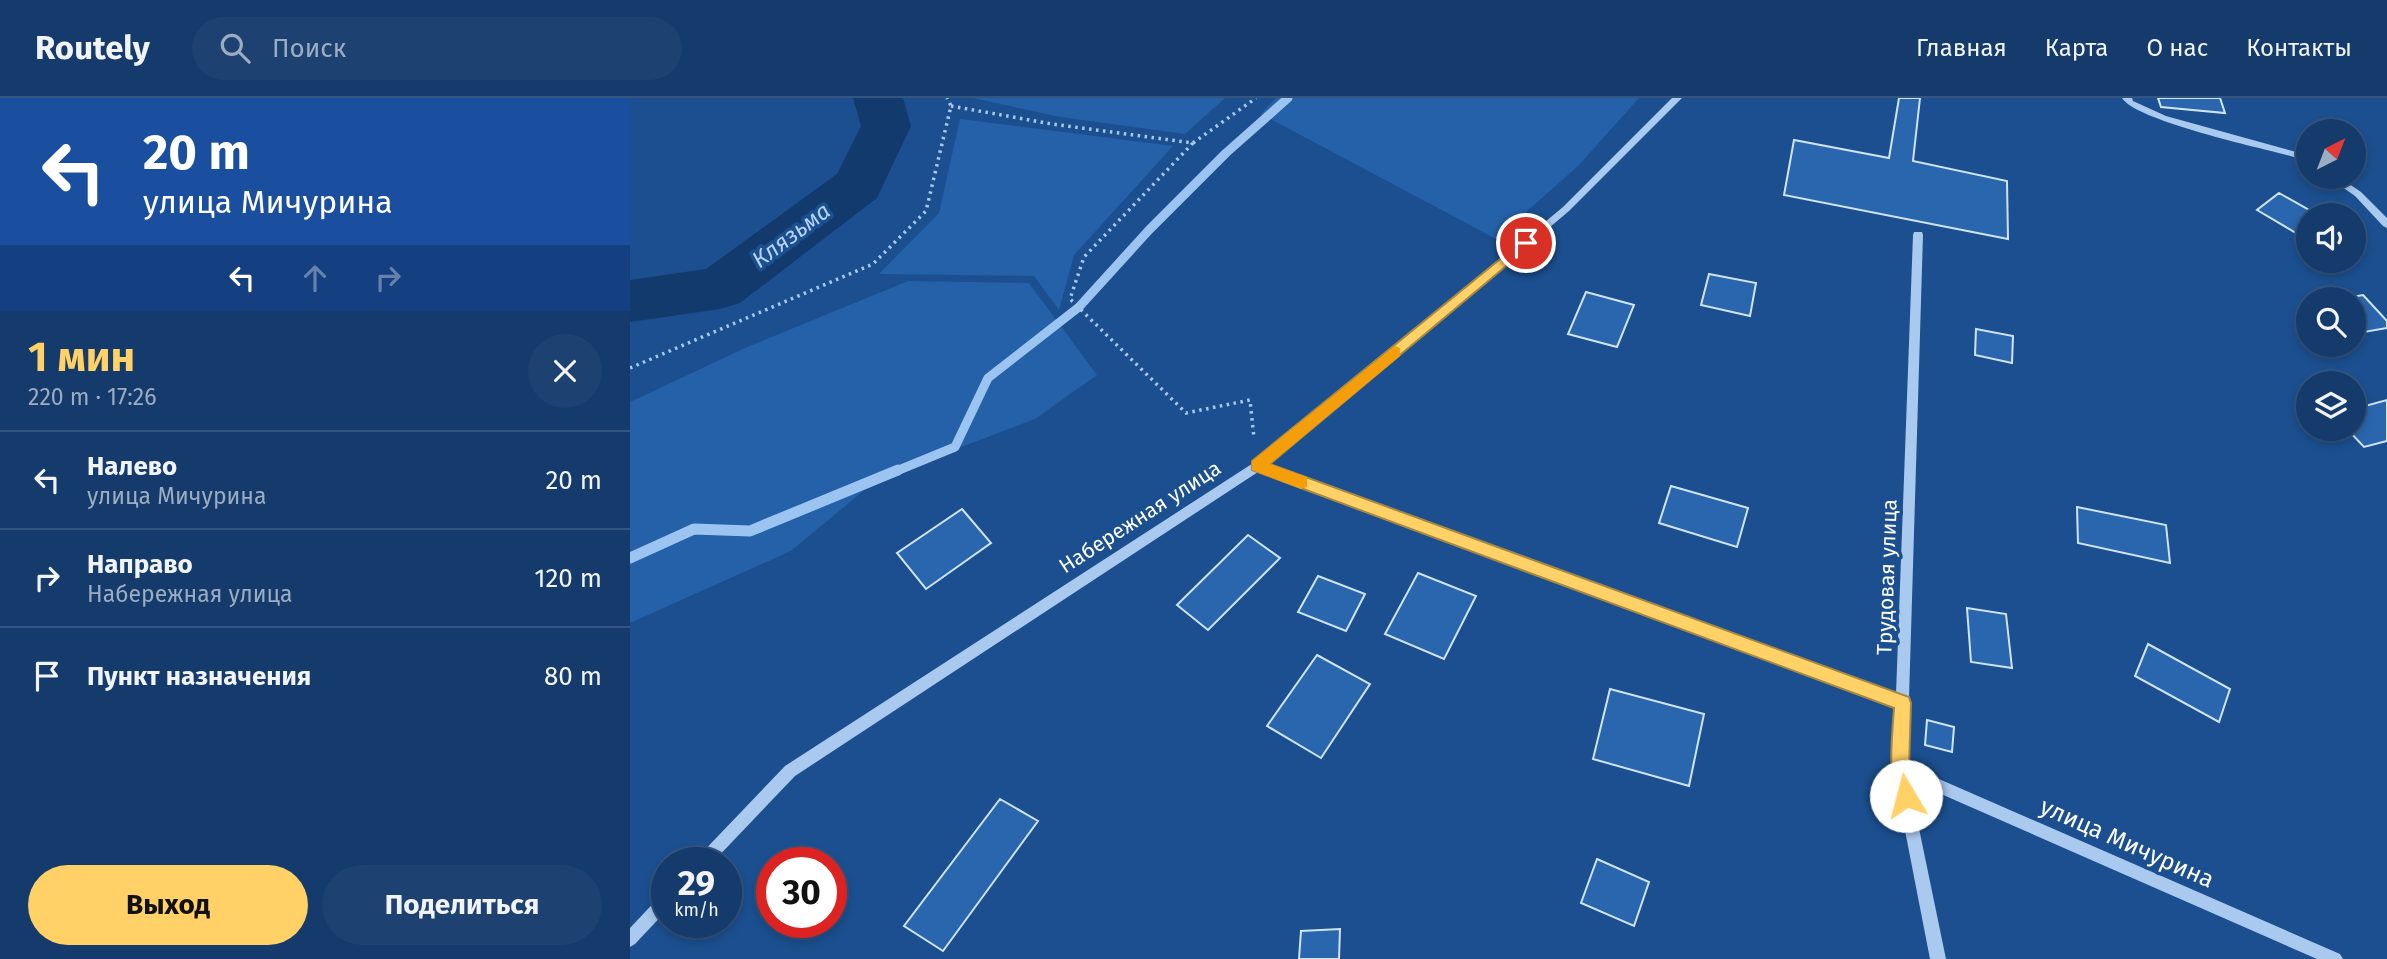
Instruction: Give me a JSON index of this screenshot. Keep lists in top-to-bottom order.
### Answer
{
  "streets": {
    "street": ["Набережная улица", "Трудовая улица", "улица Мичурина"]
  },
  "crossings": [
    ["Трудовая улица", "улица Мичурина"]
  ],
  "water": ["Клязьма"],
  "north": "top right",
  "page": {
    "header": "Routely",
    "search": "Поиск",
    "nav": [
      "Главная",
      "Карта",
      "О нас",
      "Контакты"
    ],
    "turn": ["20 m", "улица Мичурина"],
    "heading": ["1 мин", "220 m · 17:26"],
    "list": [
      {
        "name": "Налево",
        "note": "улица Мичурина",
        "value": "20 m"
      },
      {
        "name": "Направо",
        "note": "Набережная улица",
        "value": "120 m"
      },
      {
        "name": "Пункт назначения",
        "value": "80 m"
      }
    ],
    "speed": "29 km/h",
    "limit": "30",
    "buttons": ["Выход", "Поделиться"]
  }
}
